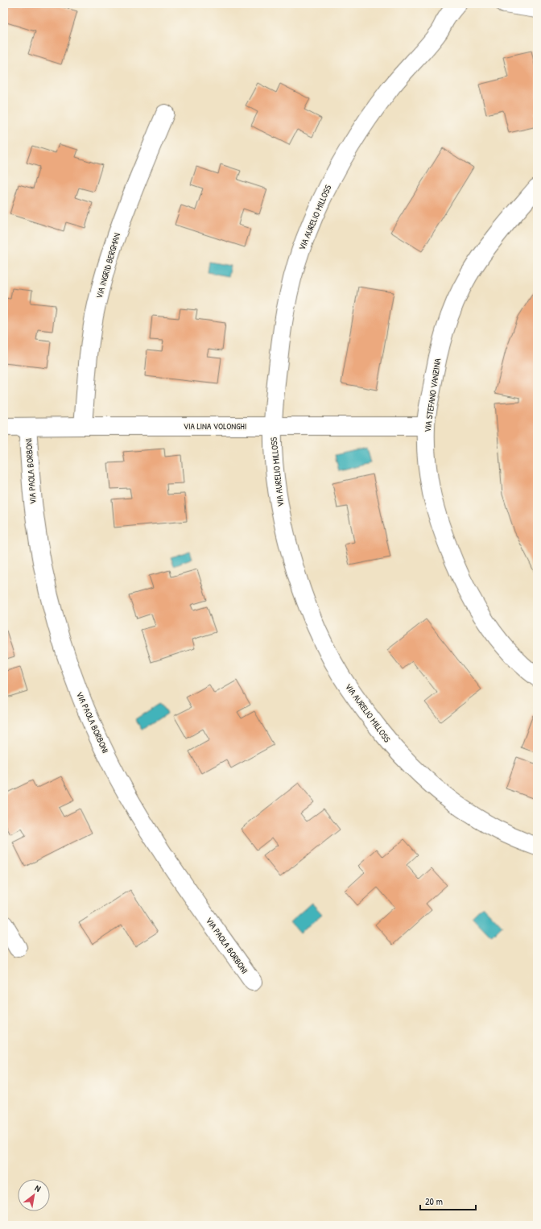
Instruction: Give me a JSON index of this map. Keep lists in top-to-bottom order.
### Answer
{
  "streets": {
    "street": [
      "VIA AURELIO MILLOSS",
      "VIA INGRID BERGMAN",
      "VIA STEFANO VANZINA",
      "VIA LINA VOLONGHI",
      "VIA PAOLA BORBONI"
    ]
  },
  "crossings": [
    ["VIA AURELIO MILLOSS", "VIA LINA VOLONGHI"],
    ["VIA INGRID BERGMAN", "VIA LINA VOLONGHI"],
    ["VIA STEFANO VANZINA", "VIA LINA VOLONGHI"],
    ["VIA LINA VOLONGHI", "VIA PAOLA BORBONI"]
  ],
  "scale_bar": "20 m",
  "north": "top right"
}
